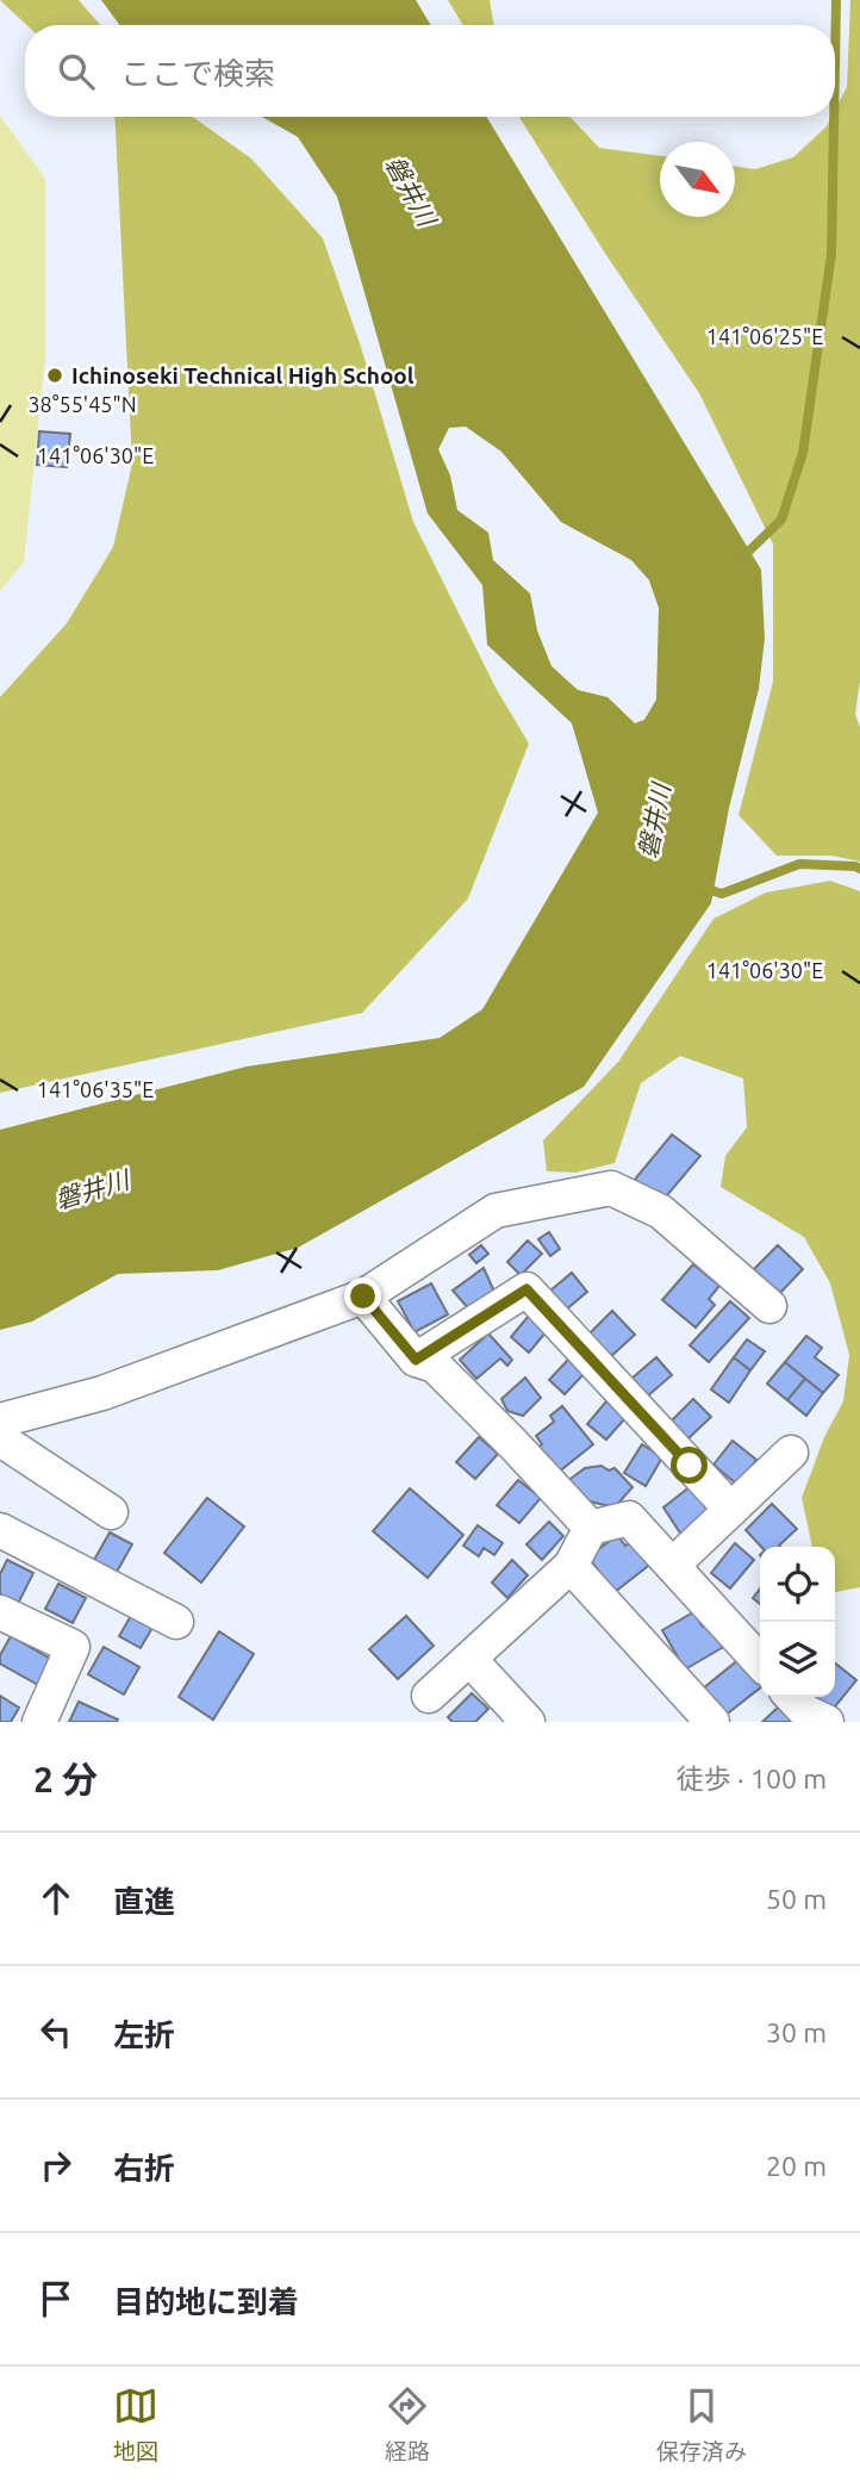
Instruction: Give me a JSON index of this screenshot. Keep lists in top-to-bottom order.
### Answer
{
  "water": ["磐井川"],
  "places": ["Ichinoseki Technical High School"],
  "north": "bottom right",
  "page": {
    "search": "ここで検索",
    "heading": ["2 分", "徒歩 · 100 m"],
    "list": [
      ["直進", "50 m"],
      ["左折", "30 m"],
      ["右折", "20 m"],
      "目的地に到着"
    ],
    "nav": ["地図", "経路", "保存済み"]
  },
  "coordinates": [
    "141°06'25\"E",
    "38°55'45\"N",
    "141°06'30\"E",
    "141°06'35\"E"
  ]
}
